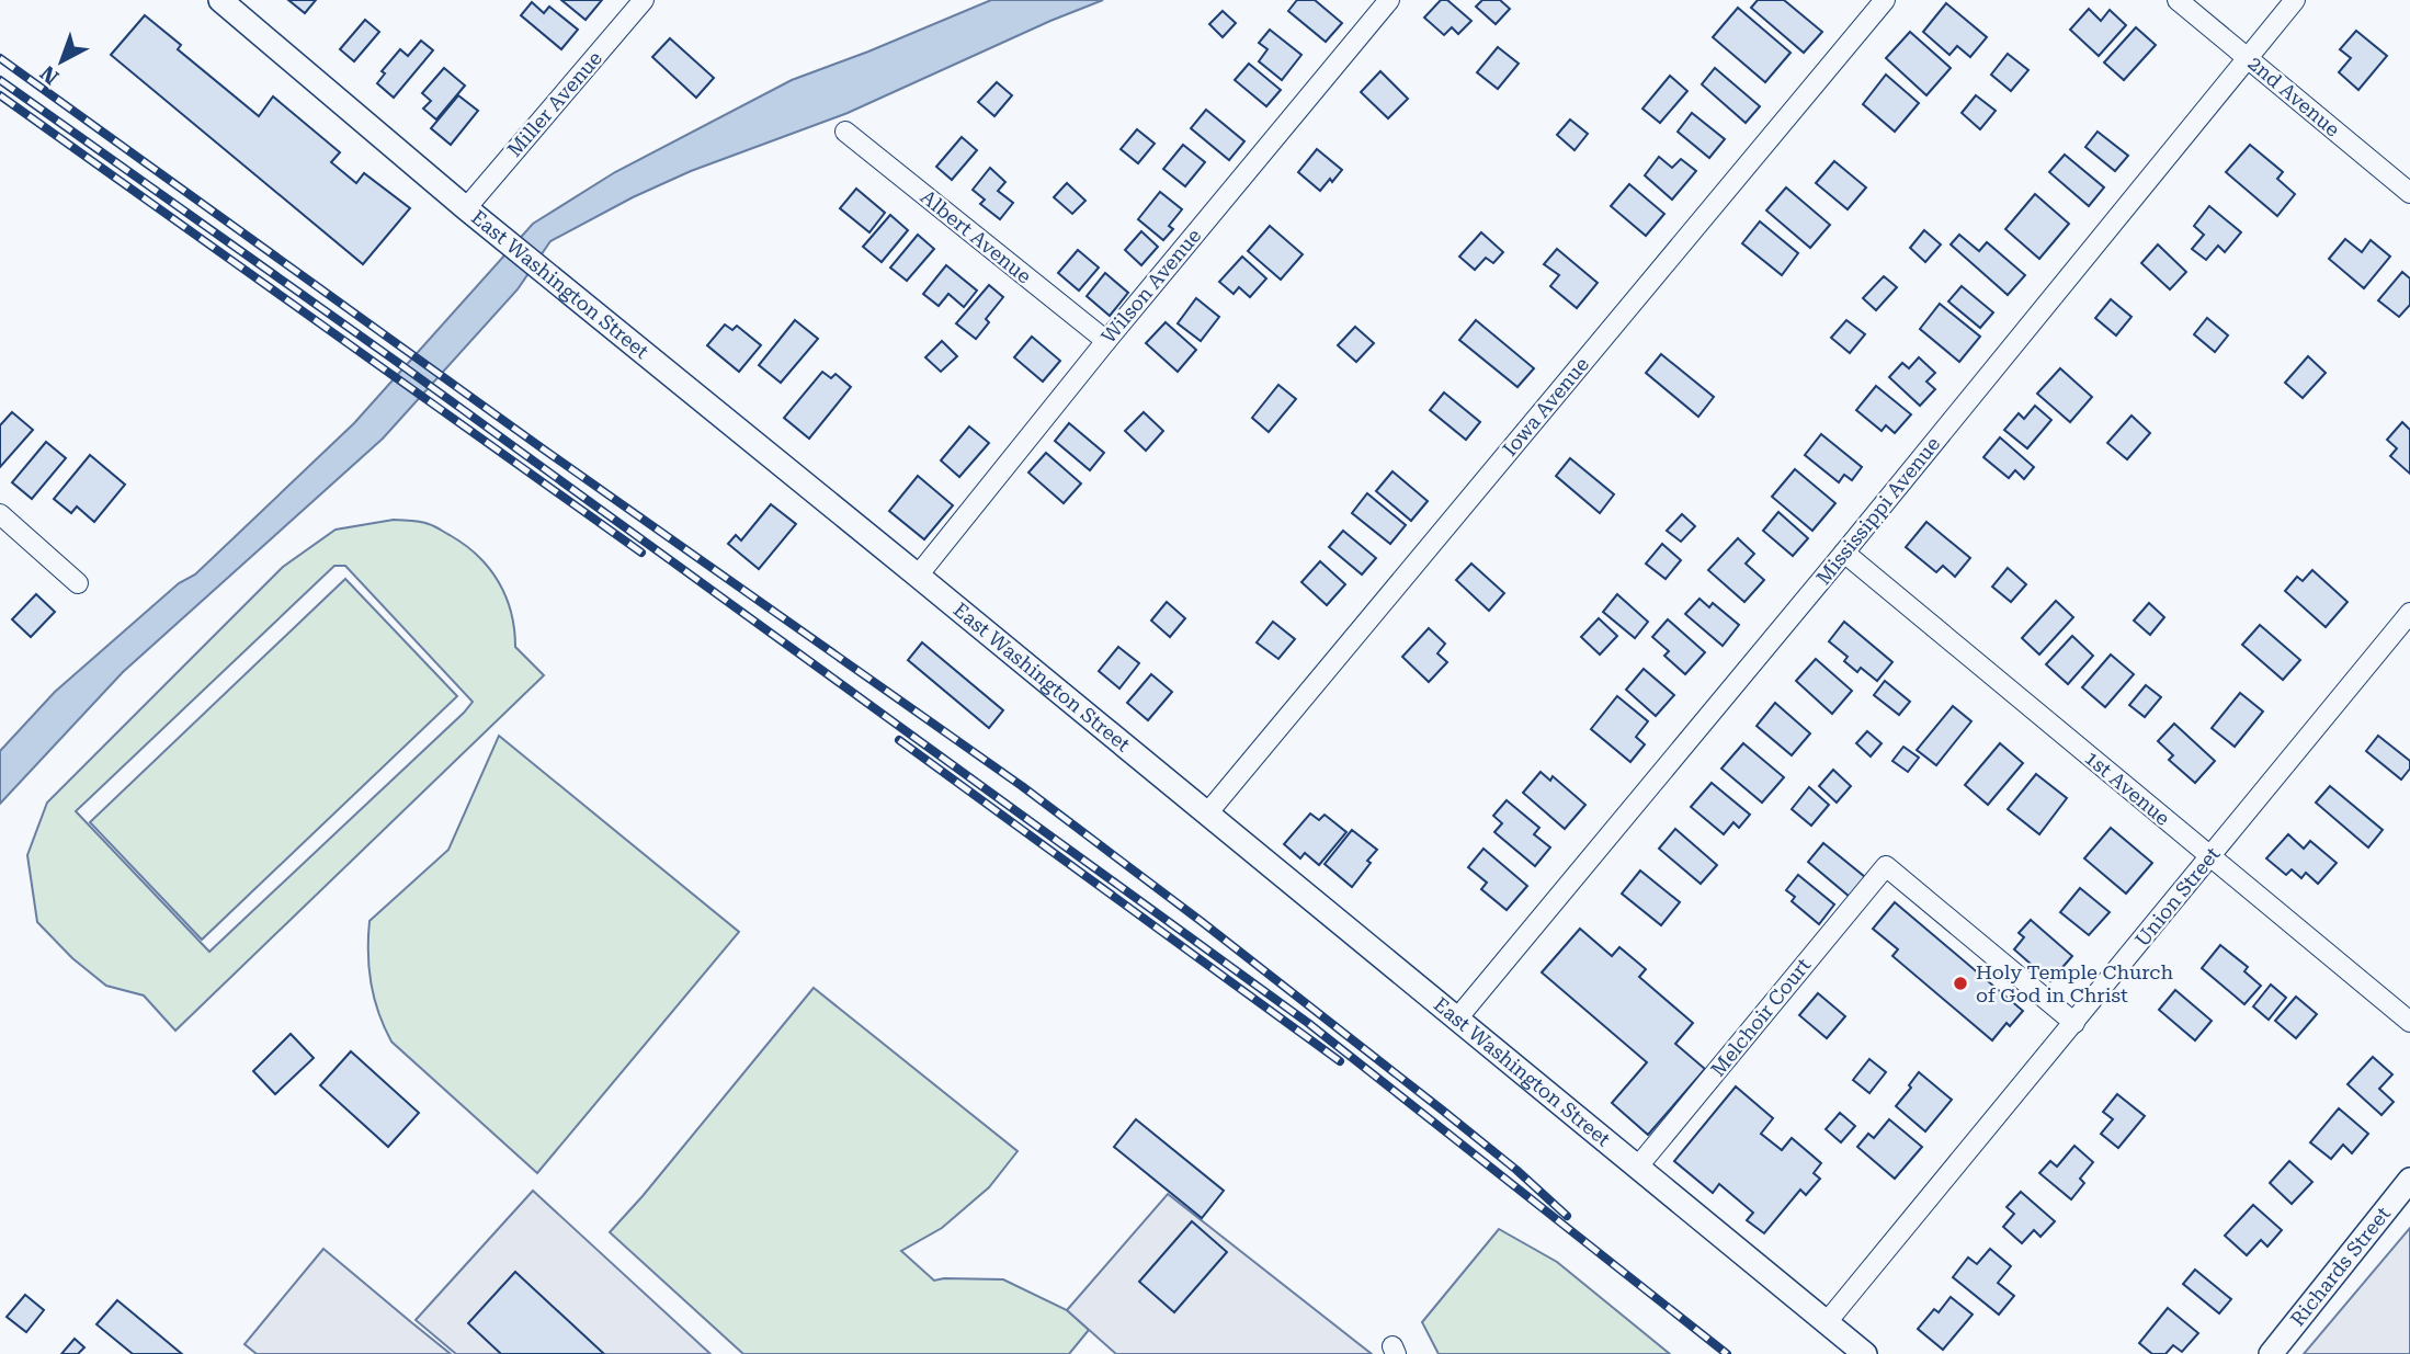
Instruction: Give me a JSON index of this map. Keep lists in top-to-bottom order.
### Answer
{
  "streets": {
    "street": [
      "2nd Avenue",
      "Miller Avenue",
      "Albert Avenue",
      "East Washington Street",
      "Wilson Avenue",
      "Iowa Avenue",
      "Mississippi Avenue",
      "1st Avenue",
      "Union Street",
      "Melchoir Court",
      "Richards Street"
    ]
  },
  "crossings": [
    ["2nd Avenue", "Mississippi Avenue"],
    ["Miller Avenue", "East Washington Street"],
    ["Albert Avenue", "Wilson Avenue"],
    ["East Washington Street", "Wilson Avenue"],
    ["East Washington Street", "Iowa Avenue"],
    ["East Washington Street", "Mississippi Avenue"],
    ["East Washington Street", "Union Street"],
    ["East Washington Street", "Melchoir Court"],
    ["Mississippi Avenue", "1st Avenue"],
    ["1st Avenue", "Union Street"],
    ["Union Street", "Melchoir Court"]
  ],
  "places": ["Holy Temple Church of God in Christ"],
  "north": "bottom left"
}
